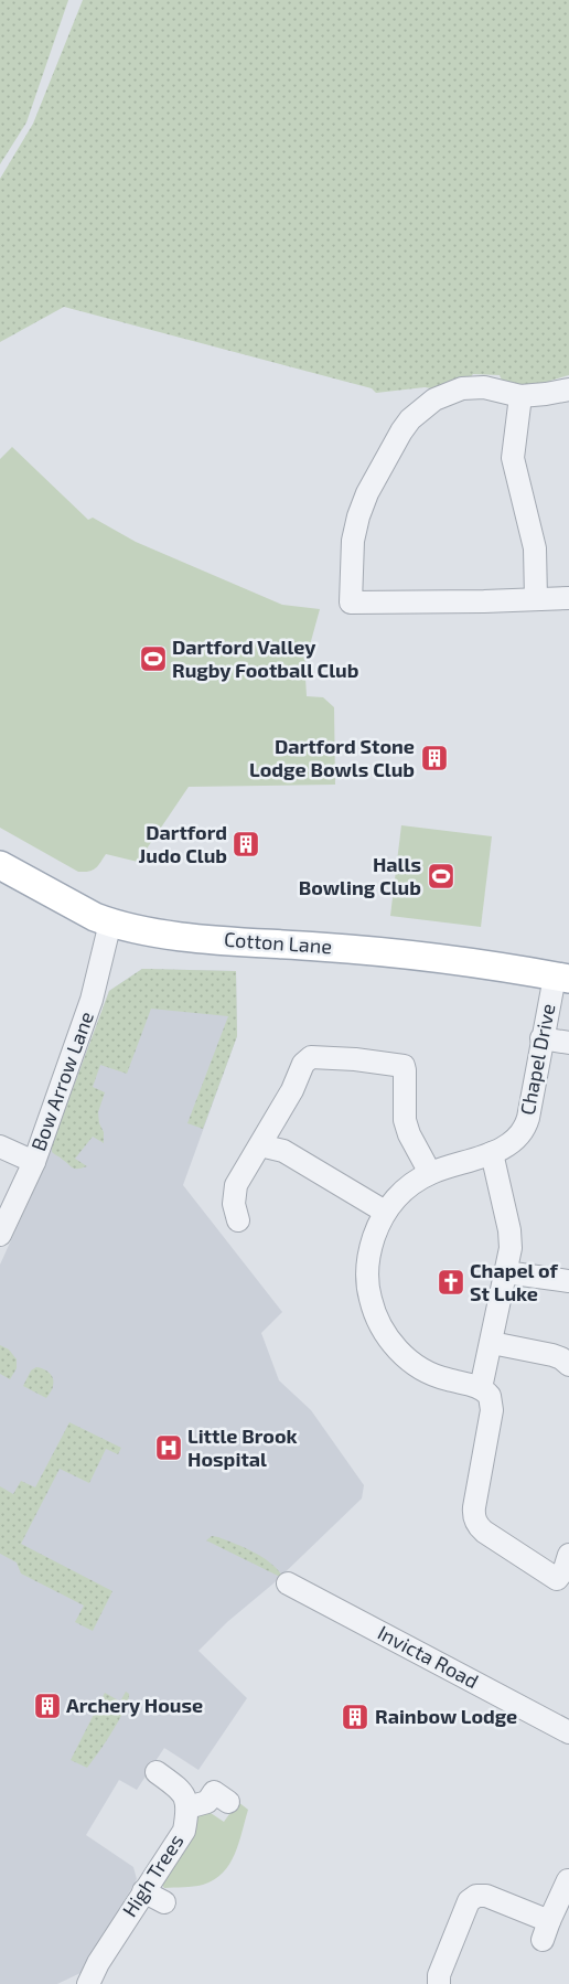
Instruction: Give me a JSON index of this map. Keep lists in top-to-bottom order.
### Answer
{
  "streets": {
    "main road": ["Cotton Lane"],
    "street": [
      "Chapel Drive",
      "Bow Arrow Lane",
      "Invicta Road",
      "High Trees"
    ]
  },
  "crossings": [
    ["Cotton Lane", "Chapel Drive"],
    ["Cotton Lane", "Bow Arrow Lane"]
  ],
  "places": {
    "sports": ["Dartford Valley Rugby Football Club", "Halls Bowling Club"],
    "building": [
      "Dartford Stone Lodge Bowls Club",
      "Dartford Judo Club",
      "Archery House",
      "Rainbow Lodge"
    ],
    "church": ["Chapel of St Luke"],
    "hospital": ["Little Brook Hospital"]
  }
}
